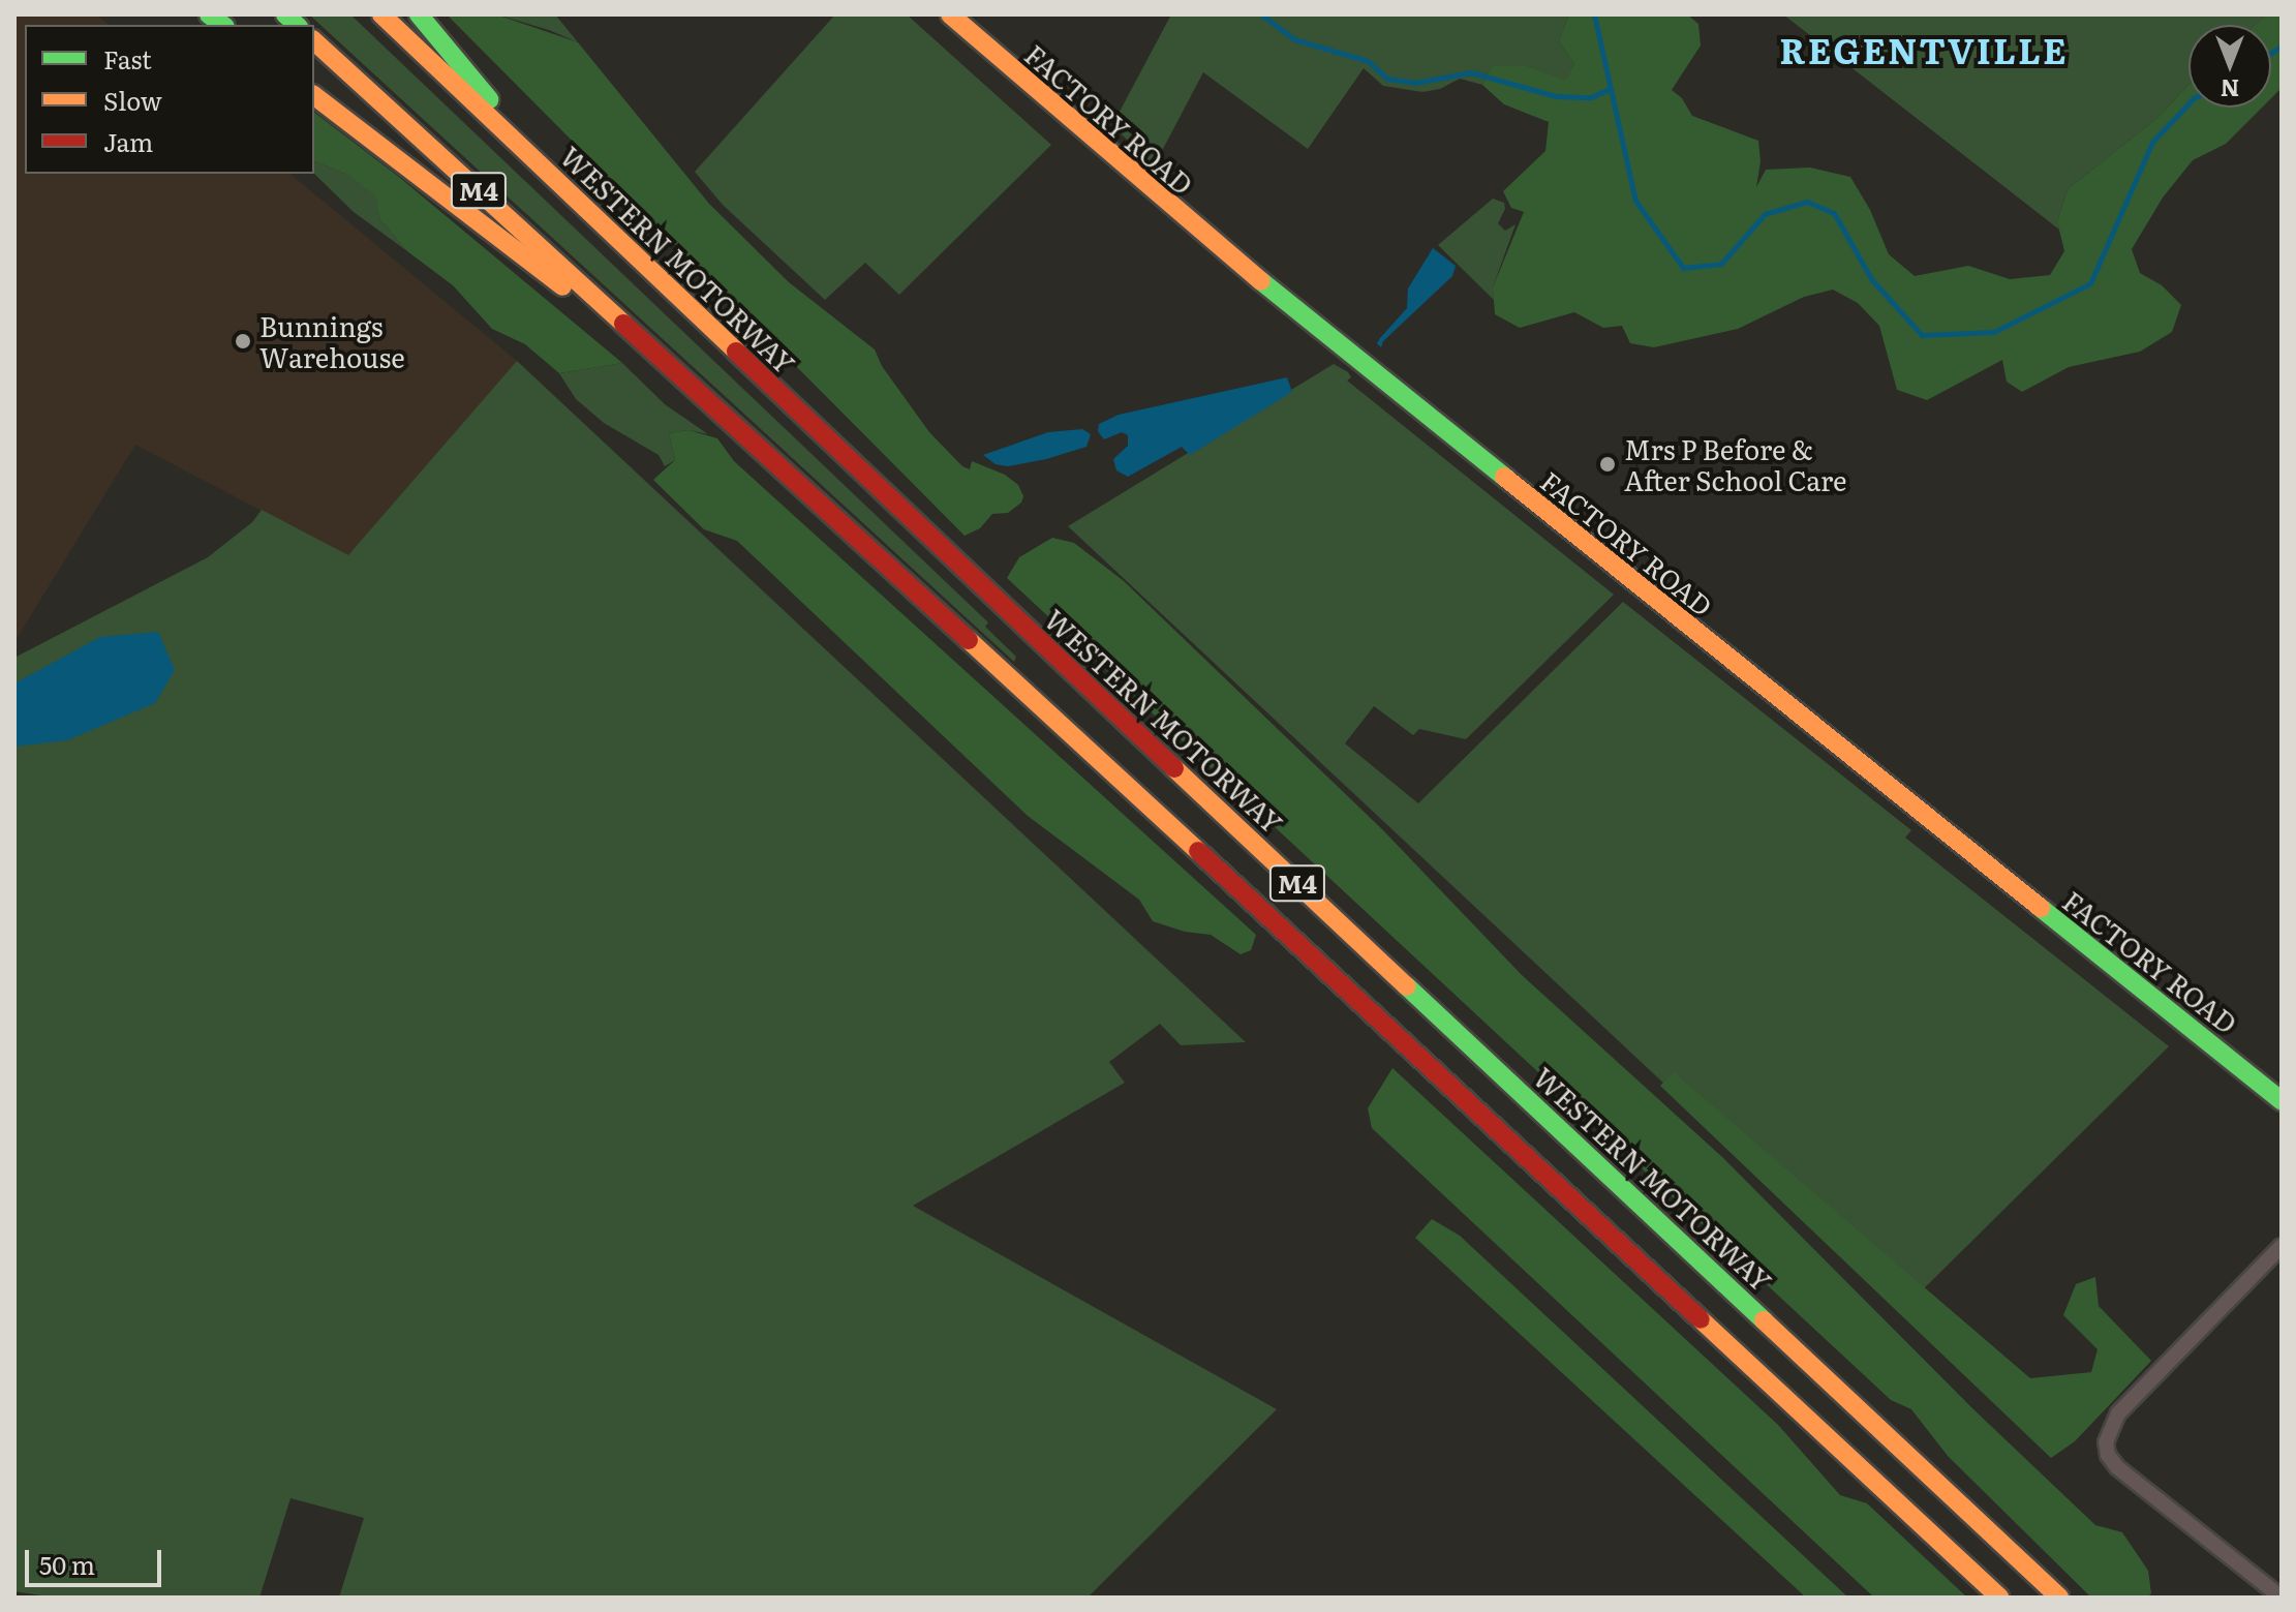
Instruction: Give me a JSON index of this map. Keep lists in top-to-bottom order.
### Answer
{
  "streets": {
    "main road": ["FACTORY ROAD", "M4", "WESTERN MOTORWAY"]
  },
  "crossings": [
    ["M4", "WESTERN MOTORWAY"]
  ],
  "districts": ["REGENTVILLE"],
  "places": ["Bunnings Warehouse", "Mrs P Before & After School Care"],
  "legend": ["Fast", "Slow", "Jam"],
  "scale_bar": "50 m",
  "north": "bottom"
}
